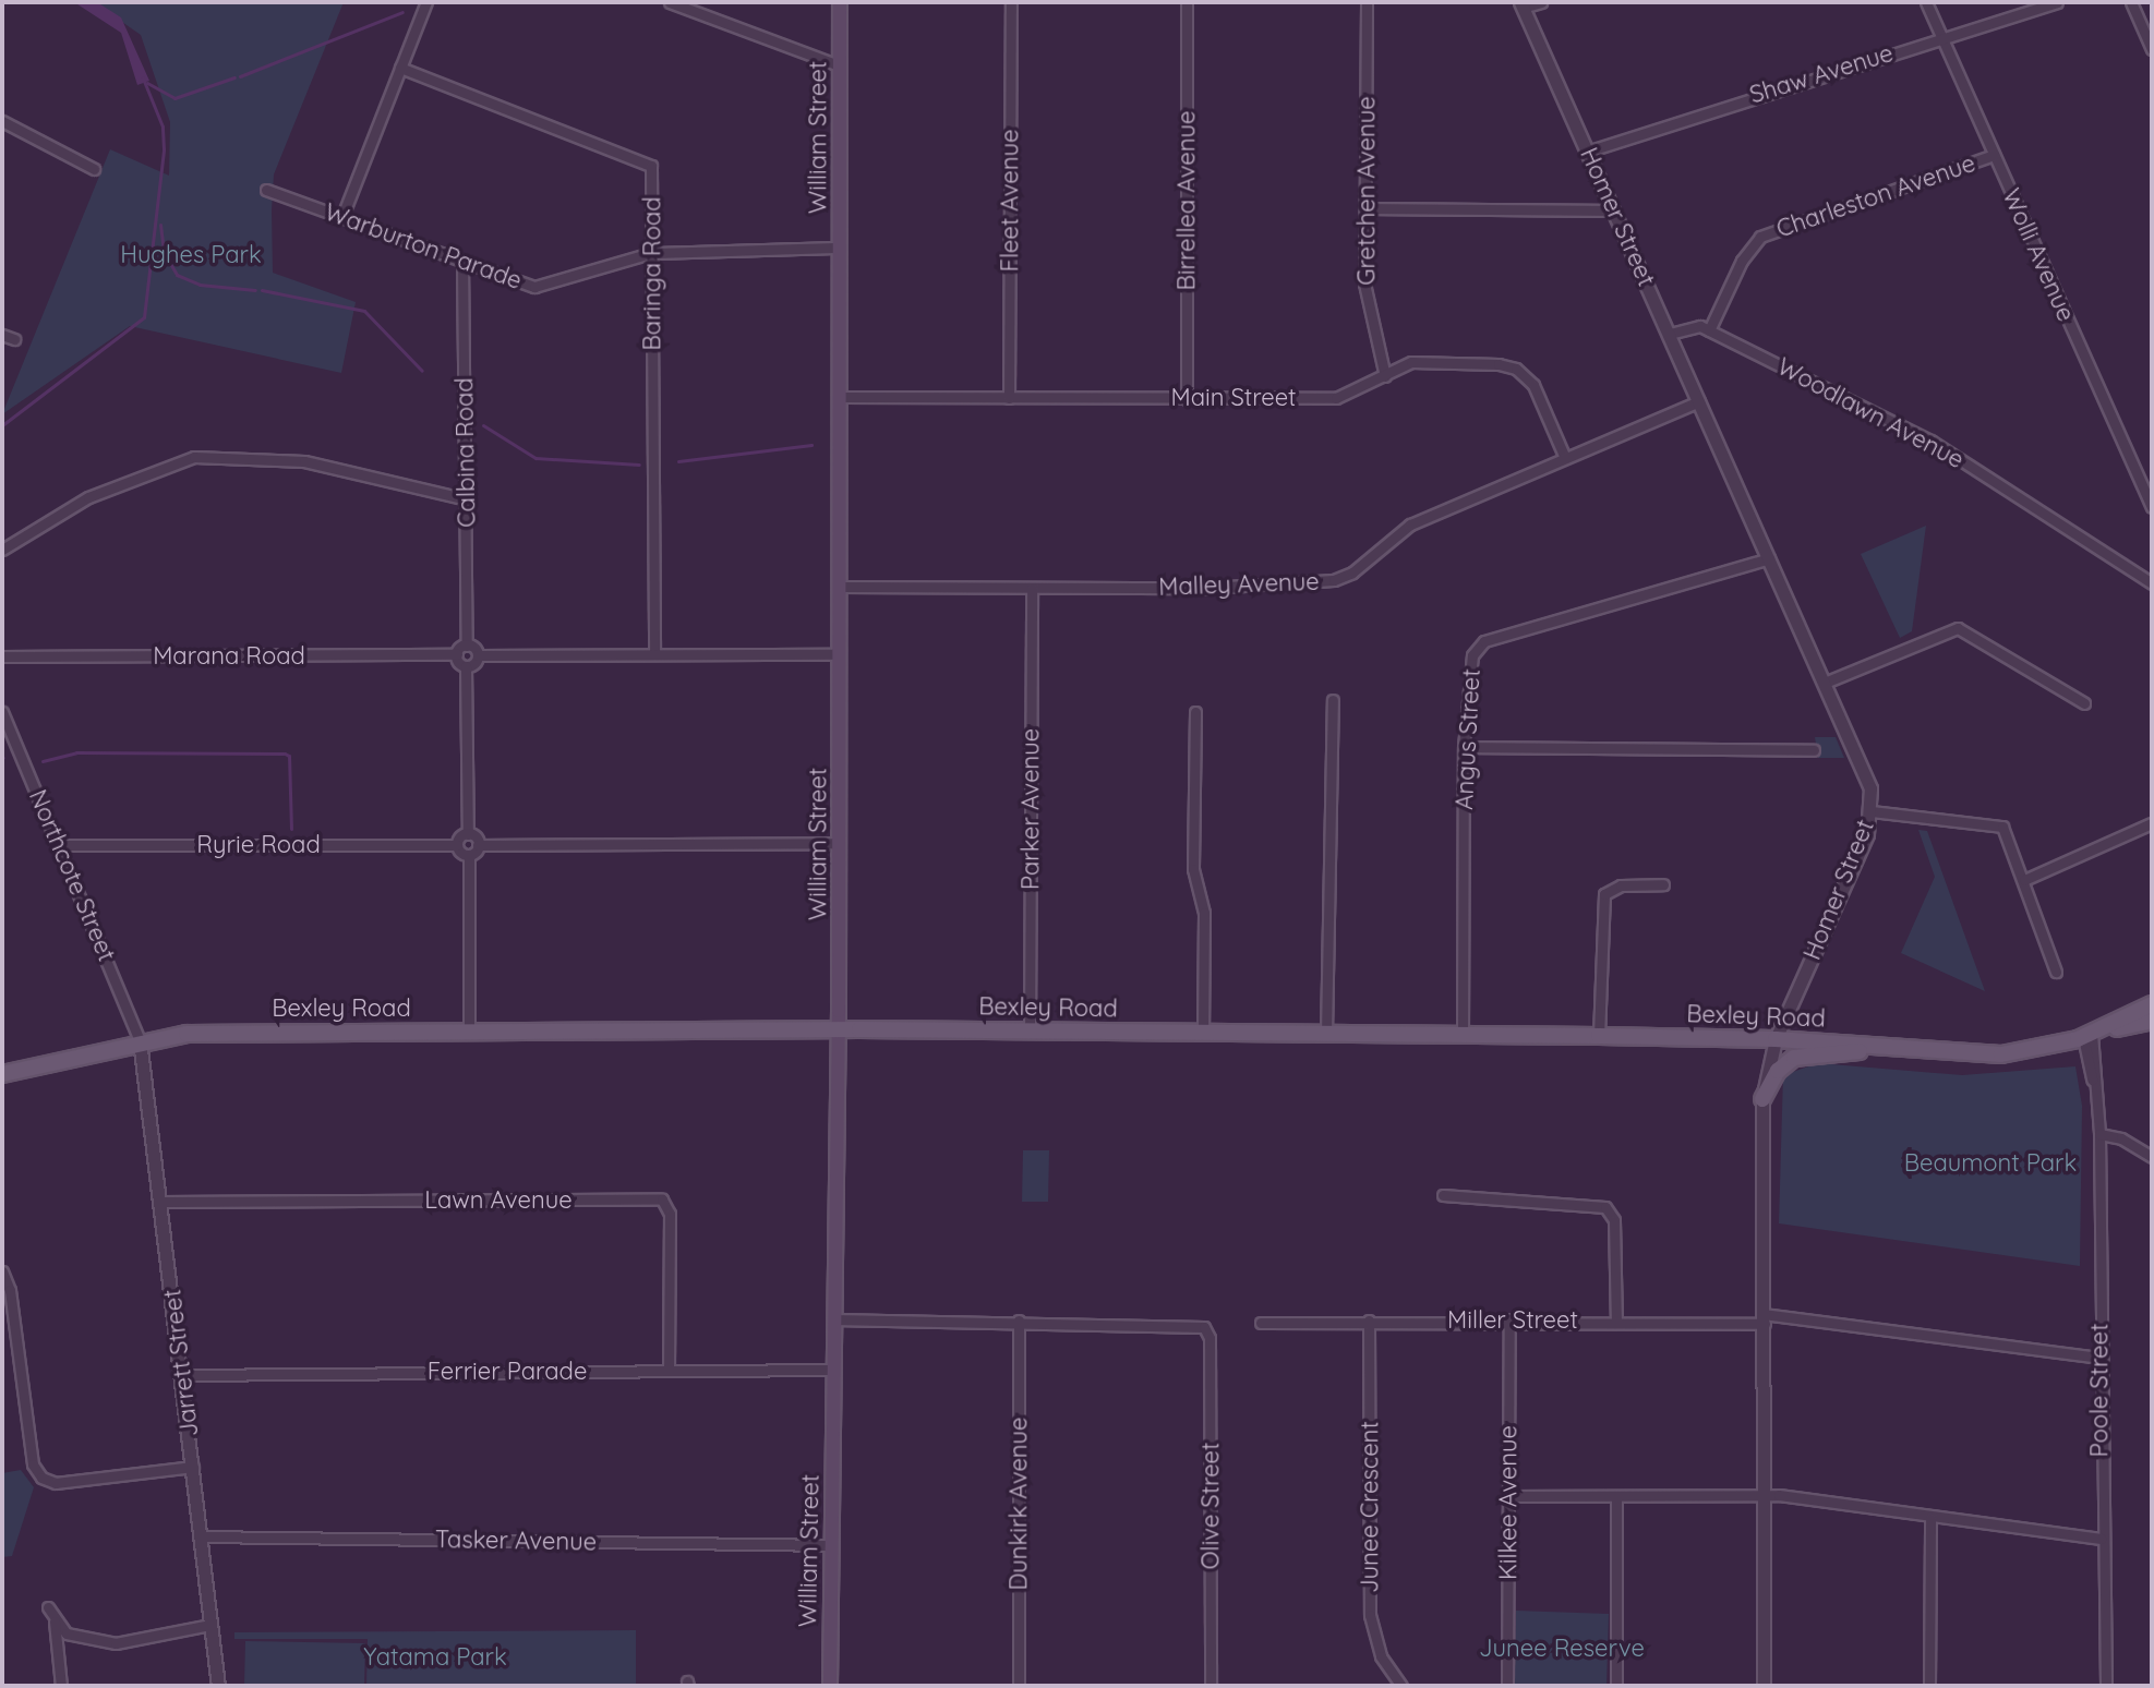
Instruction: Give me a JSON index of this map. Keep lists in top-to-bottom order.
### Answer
{
  "streets": {
    "main road": ["William Street", "Bexley Road"],
    "street": [
      "Shaw Avenue",
      "Gretchen Avenue",
      "Charleston Avenue",
      "Fleet Avenue",
      "Birrellea Avenue",
      "Homer Street",
      "Warburton Parade",
      "Wolli Avenue",
      "Baringa Road",
      "Main Street",
      "Woodlawn Avenue",
      "Calbina Road",
      "Malley Avenue",
      "Marana Road",
      "Angus Street",
      "Parker Avenue",
      "Ryrie Road",
      "Northcote Street",
      "Lawn Avenue",
      "Miller Street",
      "Jarrett Street",
      "Ferrier Parade",
      "Poole Street",
      "Kilkee Avenue",
      "Dunkirk Avenue",
      "Olive Street",
      "Junee Crescent",
      "Tasker Avenue"
    ]
  },
  "crossings": [
    ["Shaw Avenue", "Homer Street"],
    ["Shaw Avenue", "Wolli Avenue"],
    ["William Street", "Warburton Parade"],
    ["William Street", "Main Street"],
    ["William Street", "Malley Avenue"],
    ["William Street", "Bexley Road"],
    ["William Street", "Ferrier Parade"],
    ["William Street", "Tasker Avenue"],
    ["Gretchen Avenue", "Main Street"],
    ["Charleston Avenue", "Wolli Avenue"],
    ["Charleston Avenue", "Woodlawn Avenue"],
    ["Fleet Avenue", "Main Street"],
    ["Birrellea Avenue", "Main Street"],
    ["Homer Street", "Malley Avenue"],
    ["Homer Street", "Angus Street"],
    ["Homer Street", "Bexley Road"],
    ["Homer Street", "Miller Street"],
    ["Warburton Parade", "Baringa Road"],
    ["Warburton Parade", "Calbina Road"],
    ["Main Street", "Malley Avenue"],
    ["Malley Avenue", "Parker Avenue"],
    ["Angus Street", "Bexley Road"],
    ["Parker Avenue", "Bexley Road"],
    ["Ryrie Road", "Northcote Street"],
    ["Northcote Street", "Bexley Road"],
    ["Northcote Street", "Jarrett Street"],
    ["Bexley Road", "Jarrett Street"],
    ["Bexley Road", "Poole Street"],
    ["Lawn Avenue", "Jarrett Street"],
    ["Lawn Avenue", "Ferrier Parade"],
    ["Miller Street", "Poole Street"],
    ["Miller Street", "Kilkee Avenue"],
    ["Miller Street", "Junee Crescent"],
    ["Jarrett Street", "Ferrier Parade"],
    ["Jarrett Street", "Tasker Avenue"],
    ["Dunkirk Avenue", "Olive Street"]
  ],
  "parks": [
    "Hughes Park",
    "Beaumont Park",
    "Junee Reserve",
    "Yatama Park"
  ]
}
